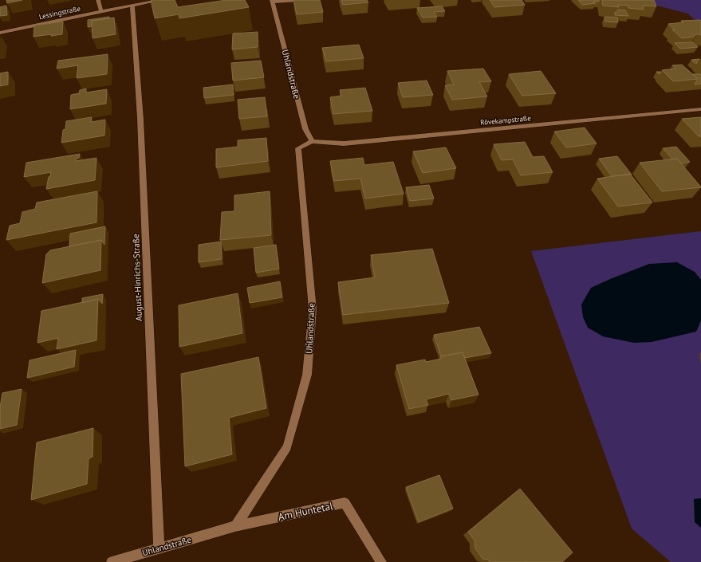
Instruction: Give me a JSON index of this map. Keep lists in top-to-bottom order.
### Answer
{
  "streets": {
    "street": [
      "Lessingstraße",
      "Uhlandstraße",
      "Rövekampstraße",
      "August-Hinrichs-Straße",
      "Am Huntetal"
    ]
  },
  "crossings": [
    ["Lessingstraße", "August-Hinrichs-Straße"],
    ["Uhlandstraße", "Rövekampstraße"],
    ["Uhlandstraße", "August-Hinrichs-Straße"],
    ["Uhlandstraße", "Am Huntetal"]
  ]
}
